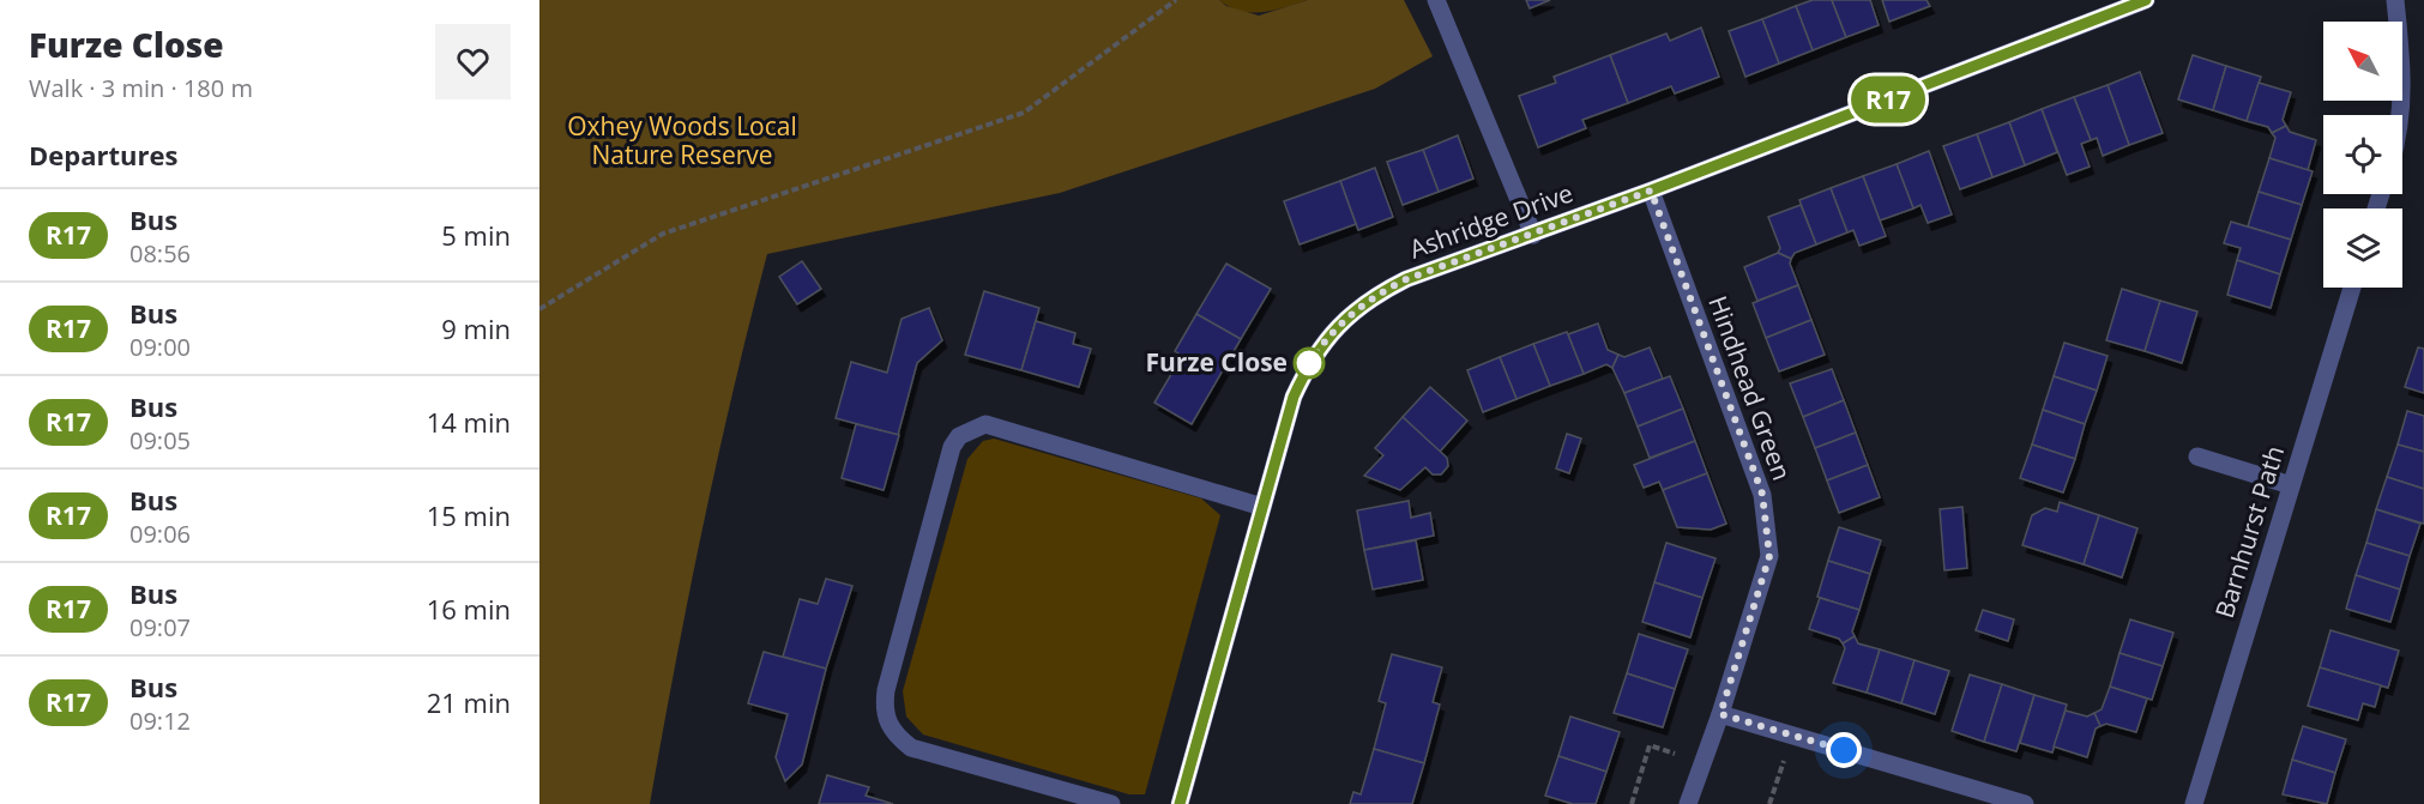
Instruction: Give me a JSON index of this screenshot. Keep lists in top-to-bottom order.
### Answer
{
  "streets": {
    "street": ["Ashridge Drive", "Hindhead Green", "Barnhurst Path"]
  },
  "crossings": [
    ["Ashridge Drive", "Hindhead Green"]
  ],
  "parks": ["Oxhey Woods Local Nature Reserve"],
  "places": ["Furze Close"],
  "lines": ["bus line R17"],
  "north": "top left",
  "page": {
    "heading": [
      ["Furze Close", "Walk · 3 min · 180 m"],
      "Departures"
    ],
    "on_map": "R17",
    "list": [
      {
        "mark": "R17",
        "name": "Bus",
        "note": "08:56",
        "value": "5 min"
      },
      {
        "mark": "R17",
        "name": "Bus",
        "note": "09:00",
        "value": "9 min"
      },
      {
        "mark": "R17",
        "name": "Bus",
        "note": "09:05",
        "value": "14 min"
      },
      {
        "mark": "R17",
        "name": "Bus",
        "note": "09:06",
        "value": "15 min"
      },
      {
        "mark": "R17",
        "name": "Bus",
        "note": "09:07",
        "value": "16 min"
      },
      {
        "mark": "R17",
        "name": "Bus",
        "note": "09:12",
        "value": "21 min"
      }
    ]
  }
}
